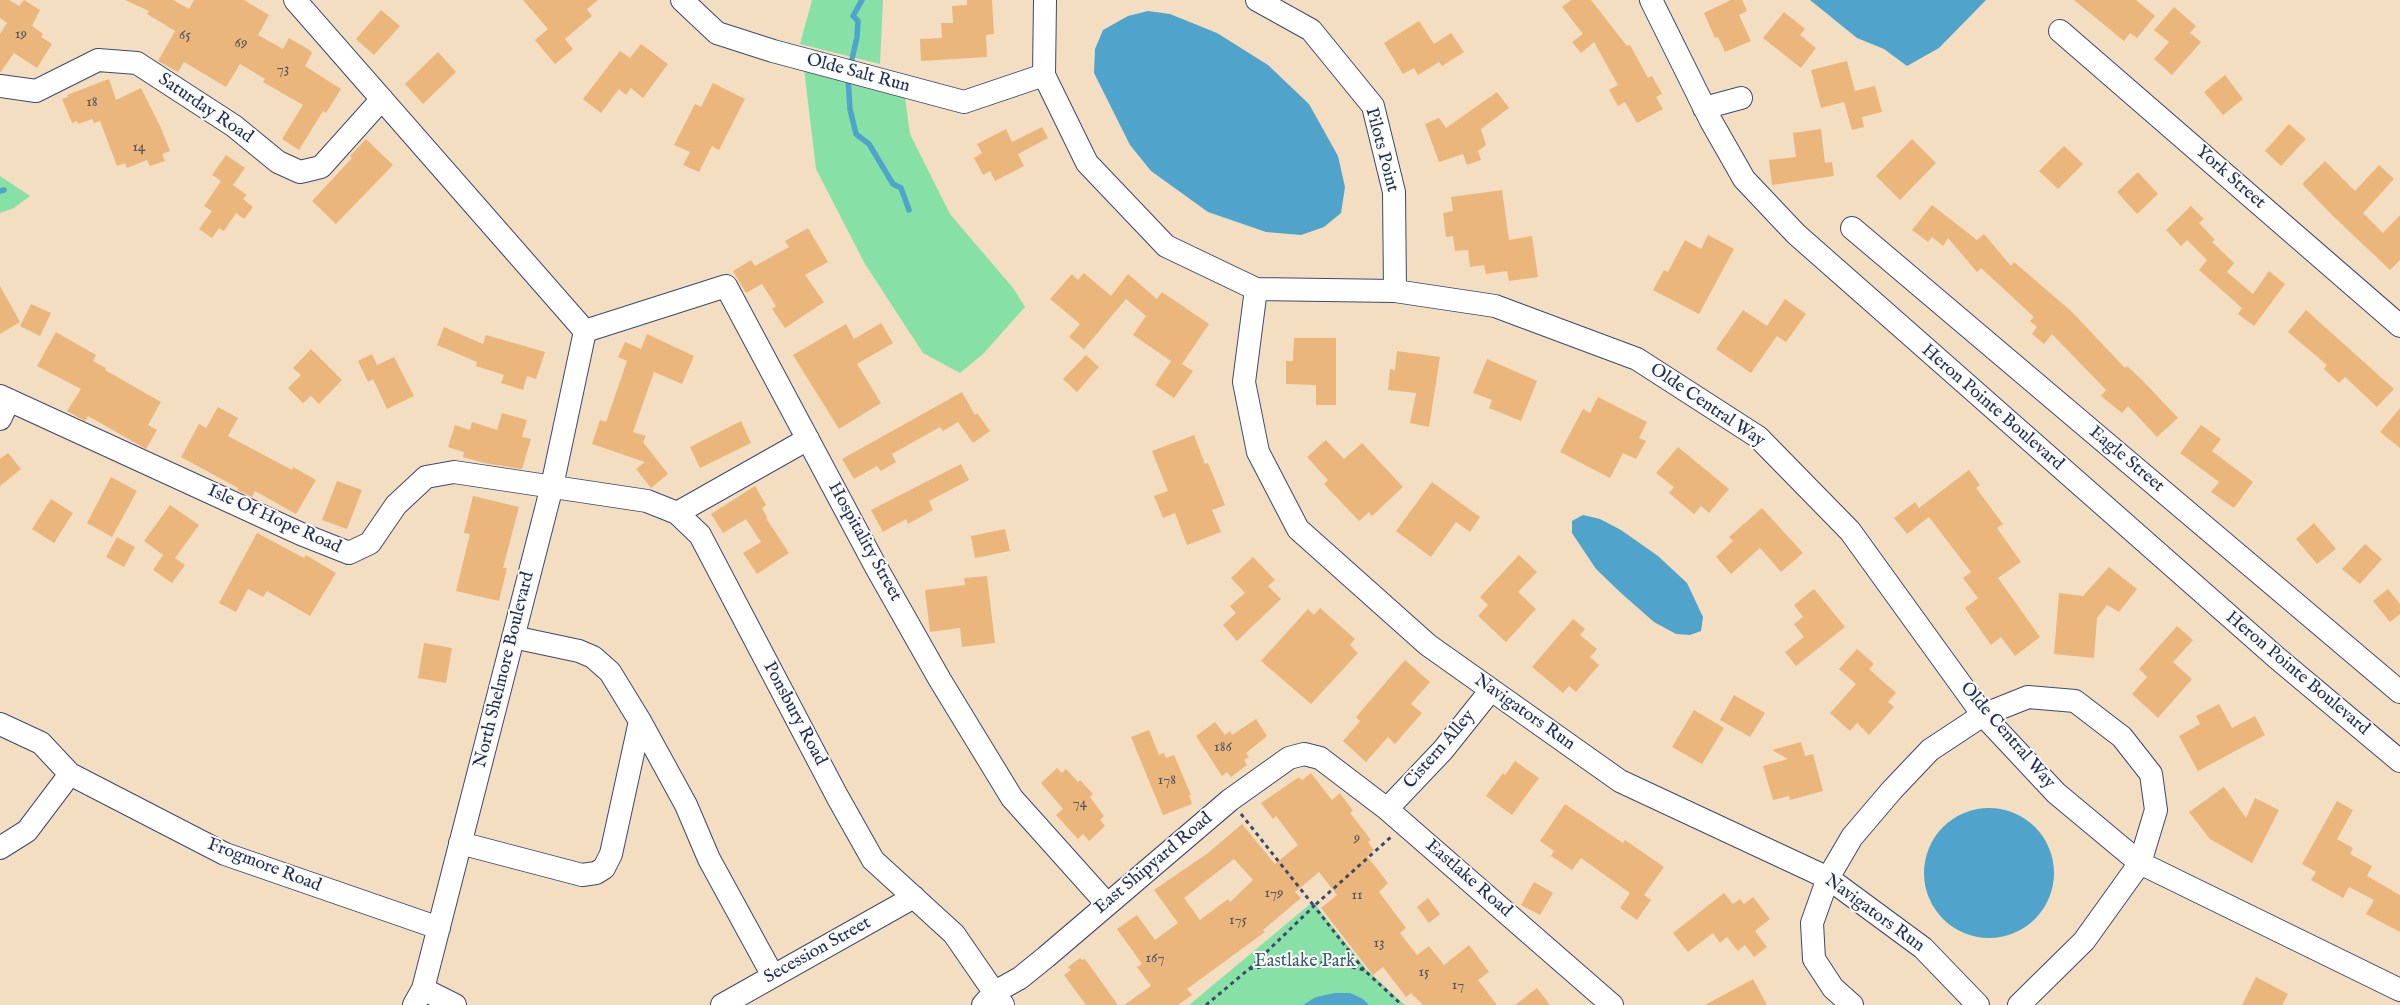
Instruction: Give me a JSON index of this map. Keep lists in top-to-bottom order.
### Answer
{
  "streets": {
    "street": [
      "Olde Salt Run",
      "Saturday Road",
      "Pilots Point",
      "York Street",
      "Olde Central Way",
      "Heron Pointe Boulevard",
      "Eagle Street",
      "Isle Of Hope Road",
      "Hospitality Street",
      "North Shelmore Boulevard",
      "Navigators Run",
      "Ponsbury Road",
      "Cistern Alley",
      "East Shipyard Road",
      "Frogmore Road",
      "Eastlake Road",
      "Secession Street"
    ]
  },
  "crossings": [
    ["Olde Salt Run", "Olde Central Way"],
    ["Pilots Point", "Olde Central Way"],
    ["Olde Central Way", "Navigators Run"],
    ["Isle Of Hope Road", "North Shelmore Boulevard"],
    ["Isle Of Hope Road", "Ponsbury Road"],
    ["Hospitality Street", "North Shelmore Boulevard"],
    ["Hospitality Street", "East Shipyard Road"],
    ["North Shelmore Boulevard", "Ponsbury Road"],
    ["North Shelmore Boulevard", "Frogmore Road"],
    ["Navigators Run", "Cistern Alley"],
    ["Ponsbury Road", "East Shipyard Road"],
    ["Ponsbury Road", "Secession Street"],
    ["Cistern Alley", "Eastlake Road"],
    ["East Shipyard Road", "Eastlake Road"]
  ],
  "parks": ["Eastlake Park"],
  "house_numbers": [
    "19",
    "65",
    "69",
    "73",
    "18",
    "14",
    "186",
    "178",
    "74",
    "9",
    "179",
    "11",
    "175",
    "13",
    "167",
    "15",
    "17"
  ]
}
